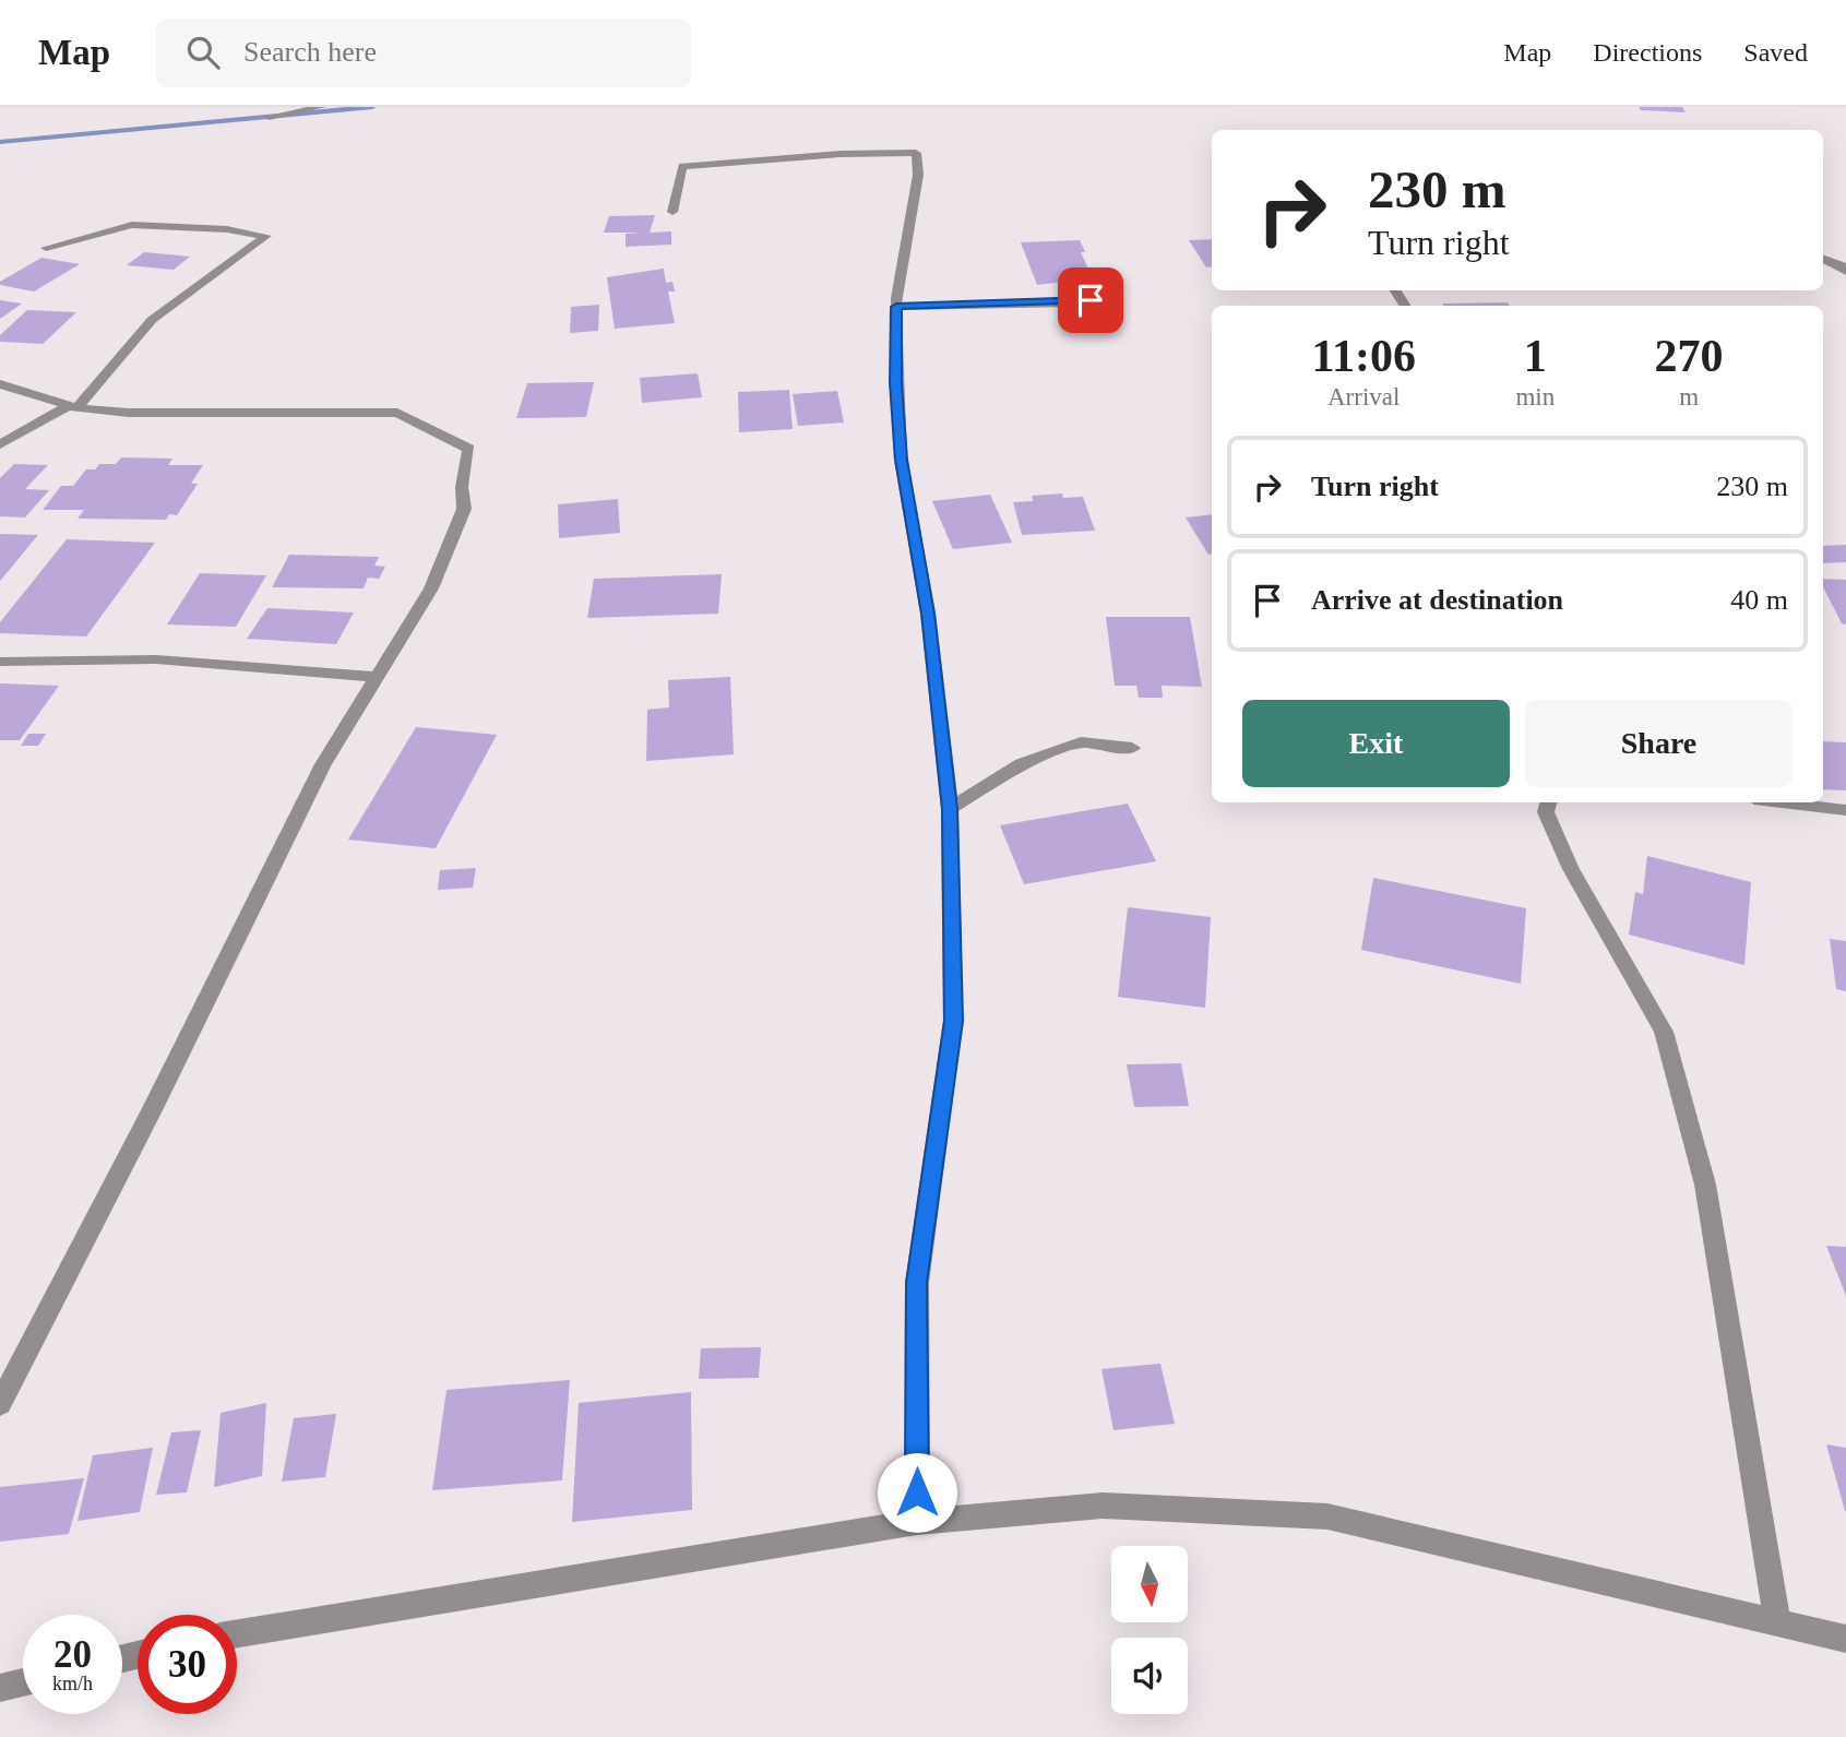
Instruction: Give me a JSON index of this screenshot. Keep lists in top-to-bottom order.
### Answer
{
  "north": "bottom",
  "page": {
    "header": "Map",
    "search": "Search here",
    "nav": ["Map", "Directions", "Saved"],
    "turn": ["230 m", "Turn right"],
    "eta": [
      "11:06",
      "Arrival",
      "1",
      "min",
      "270",
      "m"
    ],
    "list": [
      {
        "name": "Turn right",
        "value": "230 m"
      },
      {
        "name": "Arrive at destination",
        "value": "40 m"
      }
    ],
    "buttons": ["Exit", "Share"],
    "speed": "20 km/h",
    "limit": "30"
  }
}
